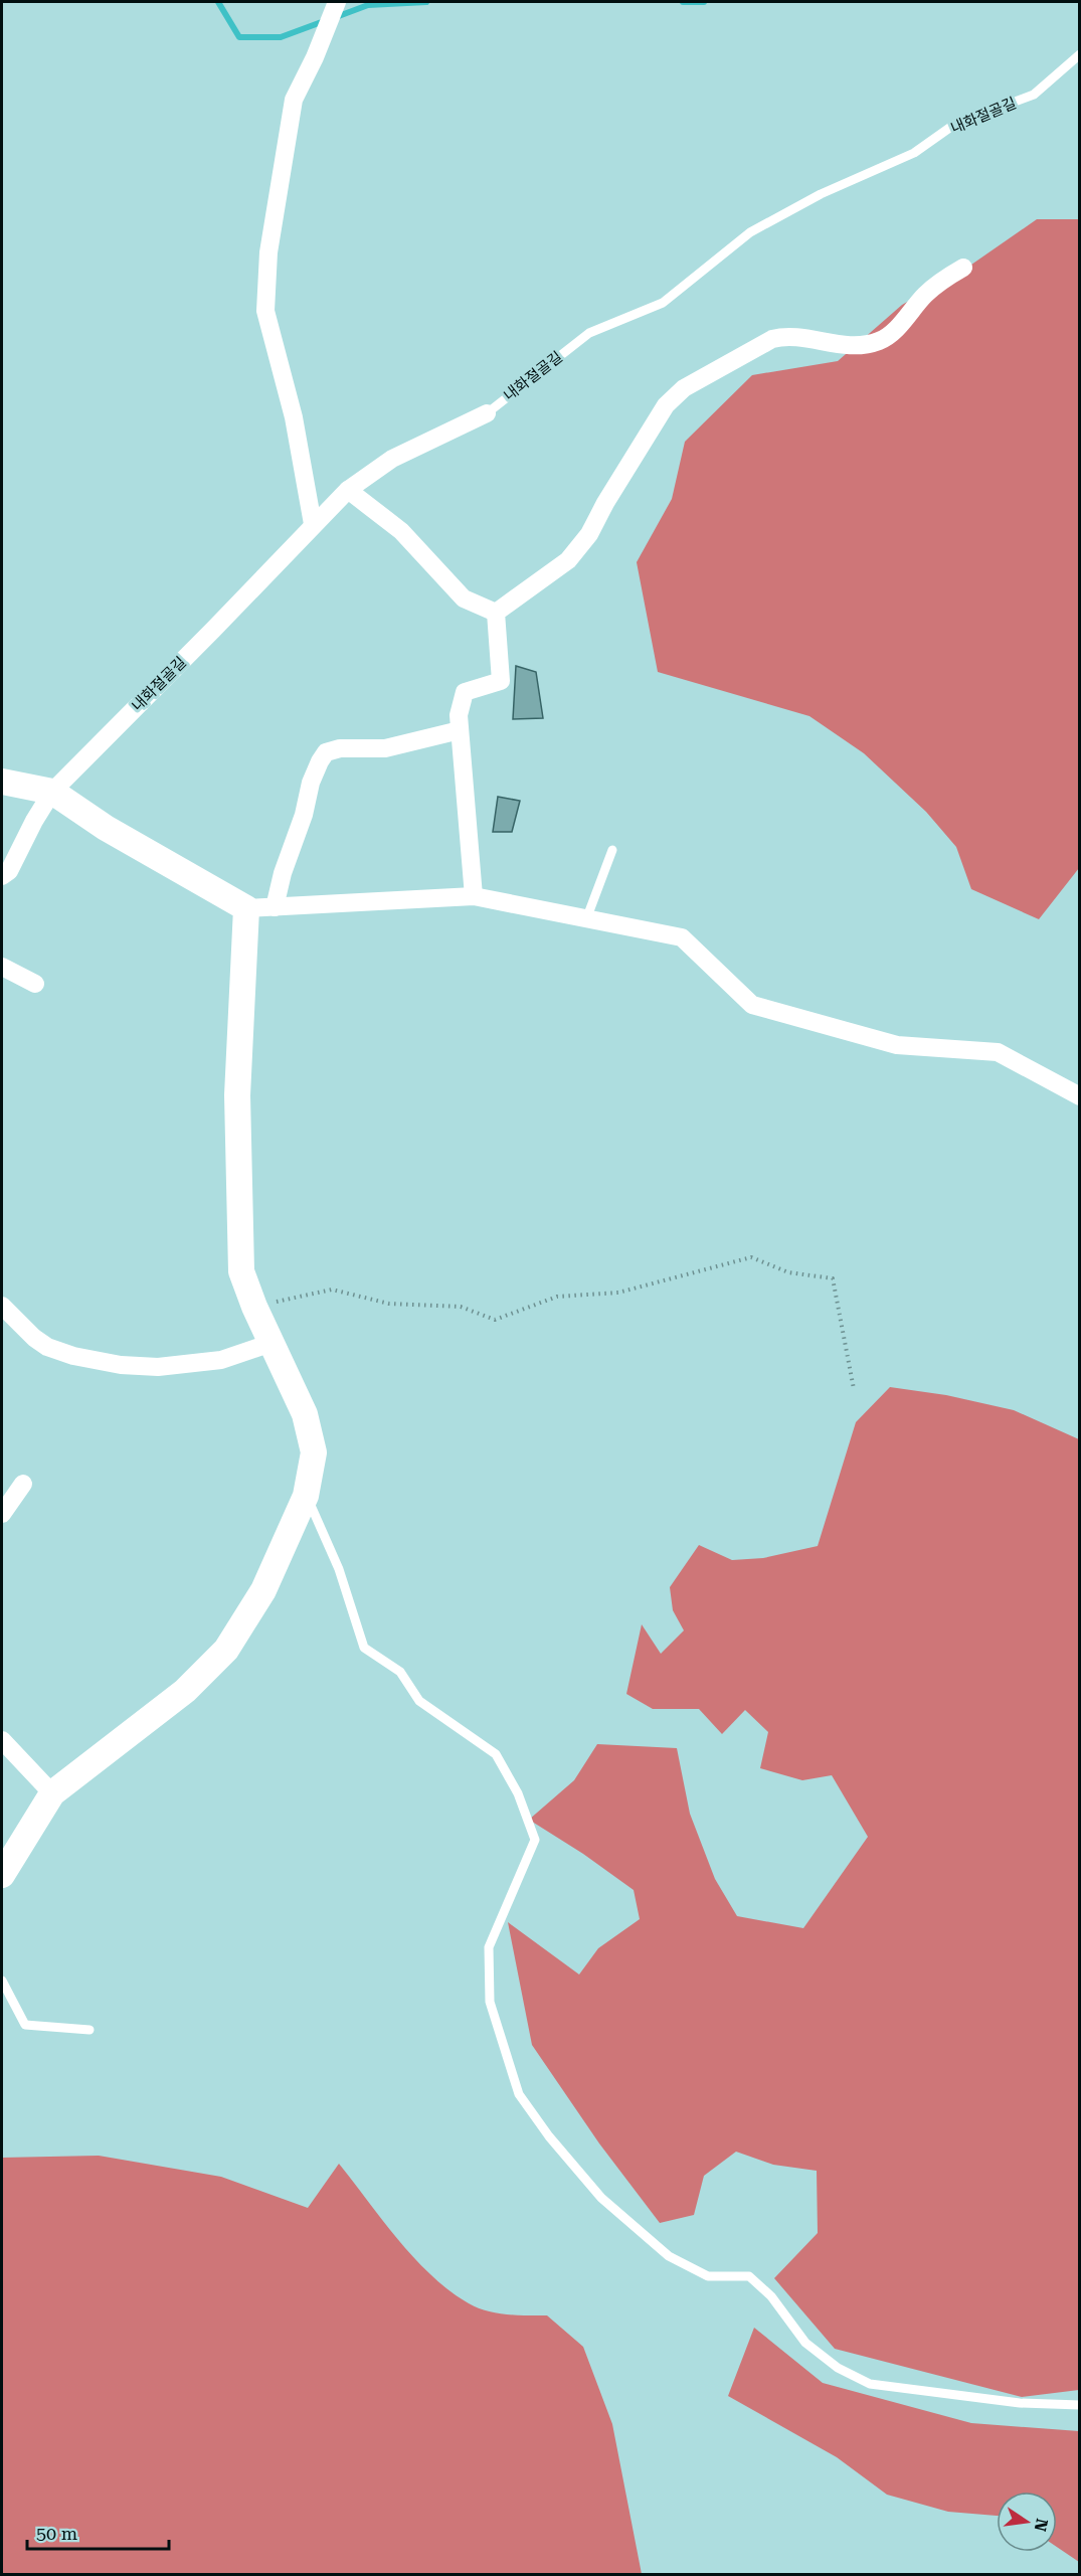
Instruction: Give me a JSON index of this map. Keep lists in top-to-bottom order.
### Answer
{
  "streets": {
    "street": ["내화절골길"]
  },
  "scale_bar": "50 m",
  "north": "right"
}
